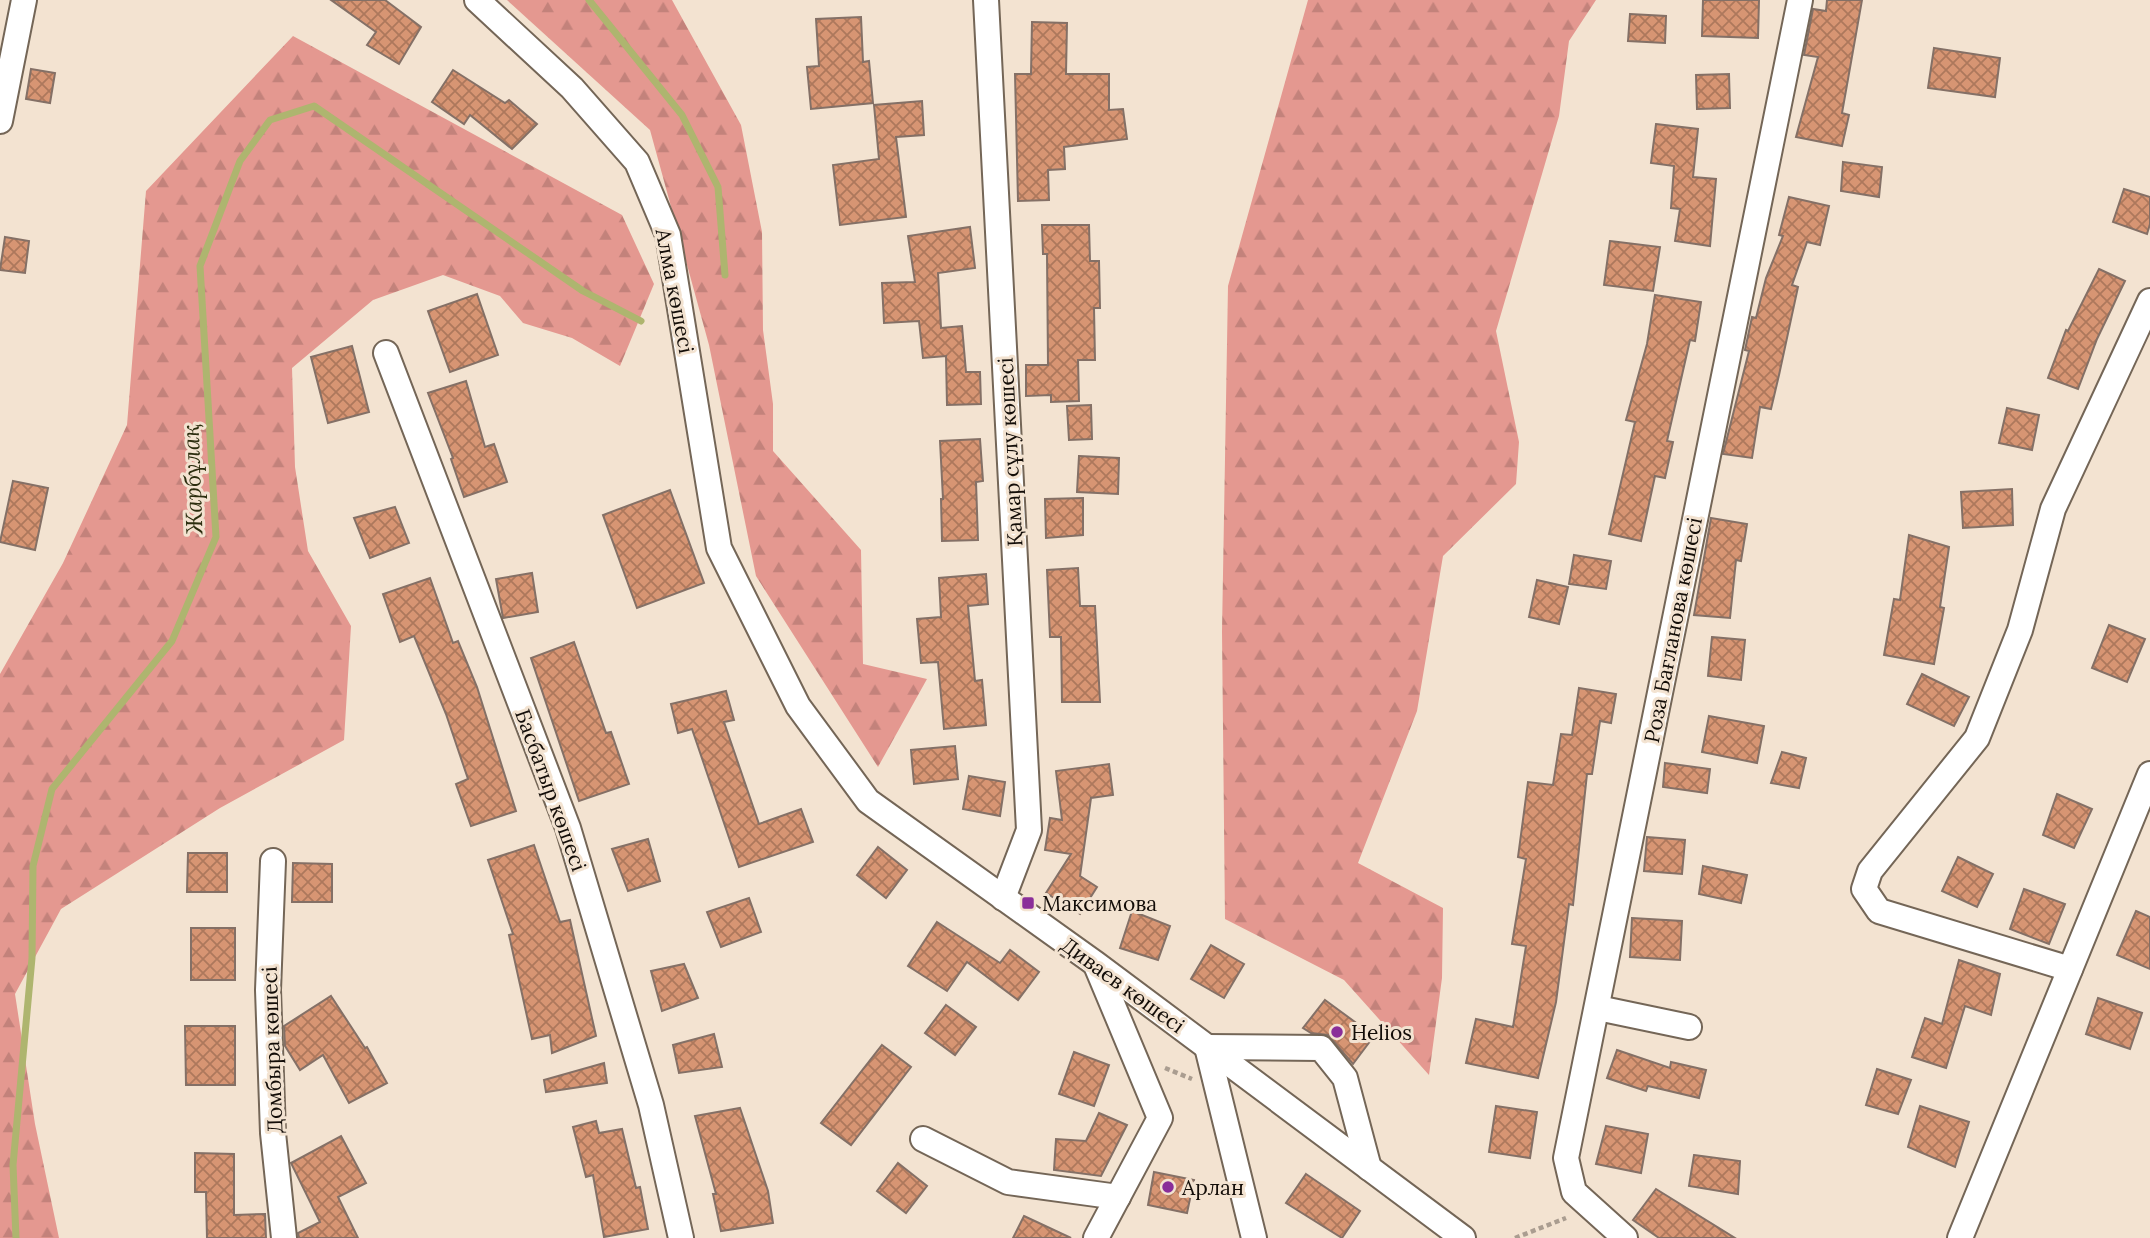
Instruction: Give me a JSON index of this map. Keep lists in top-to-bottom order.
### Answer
{
  "streets": {
    "street": [
      "Алма көшесі",
      "Қамар сұлу көшесі",
      "Роза Бағланова көшесі",
      "Басбатыр көшесі",
      "Диваев көшесі",
      "Домбыра көшесі"
    ]
  },
  "crossings": [
    ["Алма көшесі", "Диваев көшесі"],
    ["Қамар сұлу көшесі", "Диваев көшесі"]
  ],
  "water": ["Жарбұлақ"],
  "places": {
    "transit": ["Максимова"],
    "other": ["Helios", "Арлан"]
  }
}
